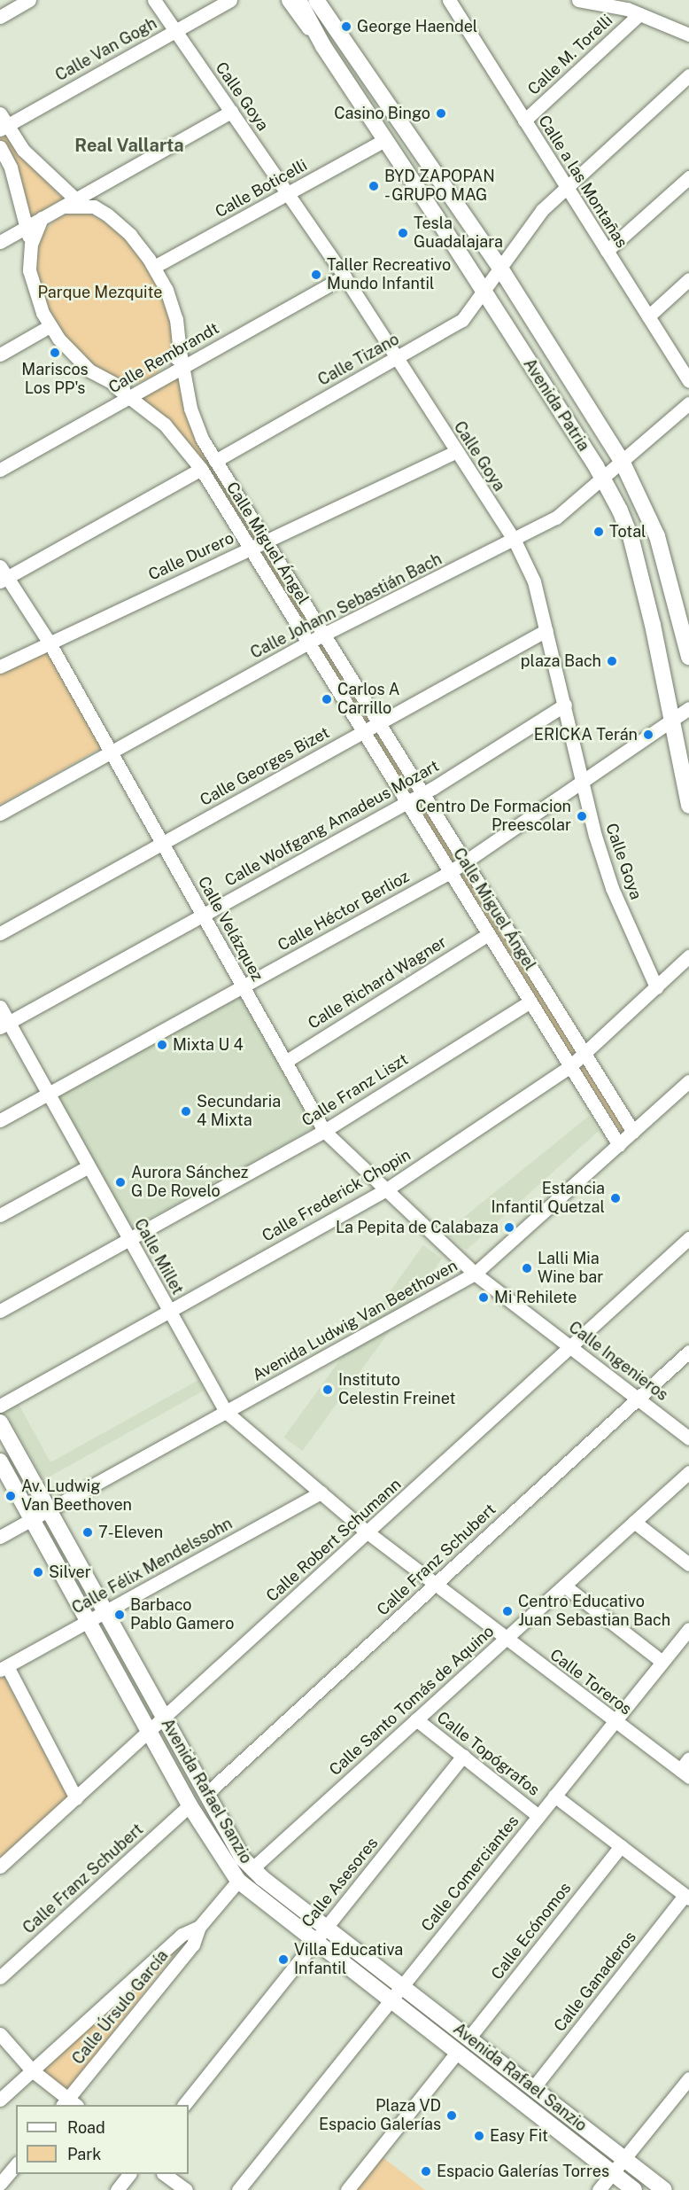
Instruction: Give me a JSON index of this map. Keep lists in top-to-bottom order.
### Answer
{
  "streets": {
    "main road": ["Avenida Patria", "Avenida Rafael Sanzio"],
    "street": [
      "Calle Van Gogh",
      "Calle M. Torelli",
      "Calle Goya",
      "Calle a las Montañas",
      "Calle Boticelli",
      "Calle Rembrandt",
      "Calle Tizano",
      "Calle Miguel Ángel",
      "Calle Durero",
      "Calle Johann Sebastián Bach",
      "Calle Georges Bizet",
      "Calle Wolfgang Amadeus Mozart",
      "Calle Héctor Berlioz",
      "Calle Velázquez",
      "Calle Richard Wagner",
      "Calle Franz Liszt",
      "Calle Frederick Chopin",
      "Calle Millet",
      "Avenida Ludwig Van Beethoven",
      "Calle Ingenieros",
      "Calle Robert Schumann",
      "Calle Franz Schubert",
      "Calle Félix Mendelssohn",
      "Calle Toreros",
      "Calle Santo Tomás de Aquino",
      "Calle Topógrafos",
      "Calle Comerciantes",
      "Calle Asesores",
      "Calle Ecónomos",
      "Calle Ganaderos",
      "Calle Úrsulo García"
    ]
  },
  "crossings": [
    ["Calle Van Gogh", "Calle Goya"],
    ["Calle Van Gogh", "Calle Miguel Ángel"],
    ["Calle M. Torelli", "Calle a las Montañas"],
    ["Calle Goya", "Calle Boticelli"],
    ["Calle Goya", "Calle Rembrandt"],
    ["Calle Goya", "Calle Tizano"],
    ["Calle Goya", "Calle Durero"],
    ["Calle Goya", "Calle Johann Sebastián Bach"],
    ["Calle Goya", "Calle Georges Bizet"],
    ["Calle Goya", "Calle Wolfgang Amadeus Mozart"],
    ["Calle Goya", "Calle Héctor Berlioz"],
    ["Calle Goya", "Calle Frederick Chopin"],
    ["Calle a las Montañas", "Calle Tizano"],
    ["Calle Boticelli", "Calle Rembrandt"],
    ["Calle Boticelli", "Avenida Patria"],
    ["Calle Boticelli", "Calle Miguel Ángel"],
    ["Calle Rembrandt", "Calle Miguel Ángel"],
    ["Calle Tizano", "Avenida Patria"],
    ["Calle Tizano", "Calle Miguel Ángel"],
    ["Avenida Patria", "Calle Johann Sebastián Bach"],
    ["Avenida Patria", "Calle Héctor Berlioz"],
    ["Calle Miguel Ángel", "Calle Durero"],
    ["Calle Miguel Ángel", "Calle Johann Sebastián Bach"],
    ["Calle Miguel Ángel", "Calle Georges Bizet"],
    ["Calle Miguel Ángel", "Calle Wolfgang Amadeus Mozart"],
    ["Calle Miguel Ángel", "Calle Héctor Berlioz"],
    ["Calle Miguel Ángel", "Calle Richard Wagner"],
    ["Calle Miguel Ángel", "Calle Franz Liszt"],
    ["Calle Miguel Ángel", "Calle Frederick Chopin"],
    ["Calle Miguel Ángel", "Avenida Ludwig Van Beethoven"],
    ["Calle Durero", "Calle Velázquez"],
    ["Calle Johann Sebastián Bach", "Calle Velázquez"],
    ["Calle Georges Bizet", "Calle Velázquez"],
    ["Calle Wolfgang Amadeus Mozart", "Calle Velázquez"],
    ["Calle Wolfgang Amadeus Mozart", "Calle Millet"],
    ["Calle Héctor Berlioz", "Calle Velázquez"],
    ["Calle Héctor Berlioz", "Calle Millet"],
    ["Calle Velázquez", "Calle Richard Wagner"],
    ["Calle Velázquez", "Calle Franz Liszt"],
    ["Calle Velázquez", "Calle Frederick Chopin"],
    ["Calle Velázquez", "Avenida Ludwig Van Beethoven"],
    ["Calle Velázquez", "Calle Ingenieros"],
    ["Calle Franz Liszt", "Calle Millet"],
    ["Calle Frederick Chopin", "Calle Millet"],
    ["Calle Millet", "Avenida Ludwig Van Beethoven"],
    ["Calle Millet", "Calle Toreros"],
    ["Avenida Ludwig Van Beethoven", "Calle Ingenieros"],
    ["Avenida Ludwig Van Beethoven", "Calle Toreros"],
    ["Avenida Ludwig Van Beethoven", "Avenida Rafael Sanzio"],
    ["Calle Ingenieros", "Calle Robert Schumann"],
    ["Calle Ingenieros", "Calle Franz Schubert"],
    ["Calle Robert Schumann", "Calle Toreros"],
    ["Calle Robert Schumann", "Avenida Rafael Sanzio"],
    ["Calle Franz Schubert", "Calle Toreros"],
    ["Calle Franz Schubert", "Avenida Rafael Sanzio"],
    ["Calle Félix Mendelssohn", "Calle Toreros"],
    ["Calle Félix Mendelssohn", "Avenida Rafael Sanzio"],
    ["Calle Toreros", "Calle Santo Tomás de Aquino"],
    ["Calle Toreros", "Calle Comerciantes"],
    ["Calle Santo Tomás de Aquino", "Calle Topógrafos"],
    ["Calle Santo Tomás de Aquino", "Avenida Rafael Sanzio"],
    ["Calle Topógrafos", "Calle Comerciantes"],
    ["Calle Topógrafos", "Calle Asesores"],
    ["Calle Topógrafos", "Calle Ecónomos"],
    ["Calle Topógrafos", "Calle Ganaderos"],
    ["Avenida Rafael Sanzio", "Calle Comerciantes"],
    ["Avenida Rafael Sanzio", "Calle Asesores"],
    ["Avenida Rafael Sanzio", "Calle Ecónomos"],
    ["Avenida Rafael Sanzio", "Calle Ganaderos"]
  ],
  "districts": ["Real Vallarta"],
  "parks": ["Parque Mezquite"],
  "places": [
    "George Haendel",
    "Casino Bingo",
    "BYD ZAPOPAN - GRUPO MAG",
    "Tesla Guadalajara",
    "Taller Recreativo Mundo Infantil",
    "Mariscos Los PP's",
    "Total",
    "plaza Bach",
    "Carlos A Carrillo",
    "ERICKA Terán",
    "Centro De Formacion Preescolar",
    "Mixta U 4",
    "Secundaria 4 Mixta",
    "Aurora Sánchez G De Rovelo",
    "Estancia Infantil Quetzal",
    "La Pepita de Calabaza",
    "Lalli Mia Wine bar",
    "Mi Rehilete",
    "Instituto Celestin Freinet",
    "Av. Ludwig Van Beethoven",
    "7-Eleven",
    "Silver",
    "Centro Educativo Juan Sebastian Bach",
    "Barbaco Pablo Gamero",
    "Villa Educativa Infantil",
    "Plaza VD Espacio Galerías",
    "Easy Fit",
    "Espacio Galerías Torres"
  ],
  "legend": ["Road", "Park"]
}
